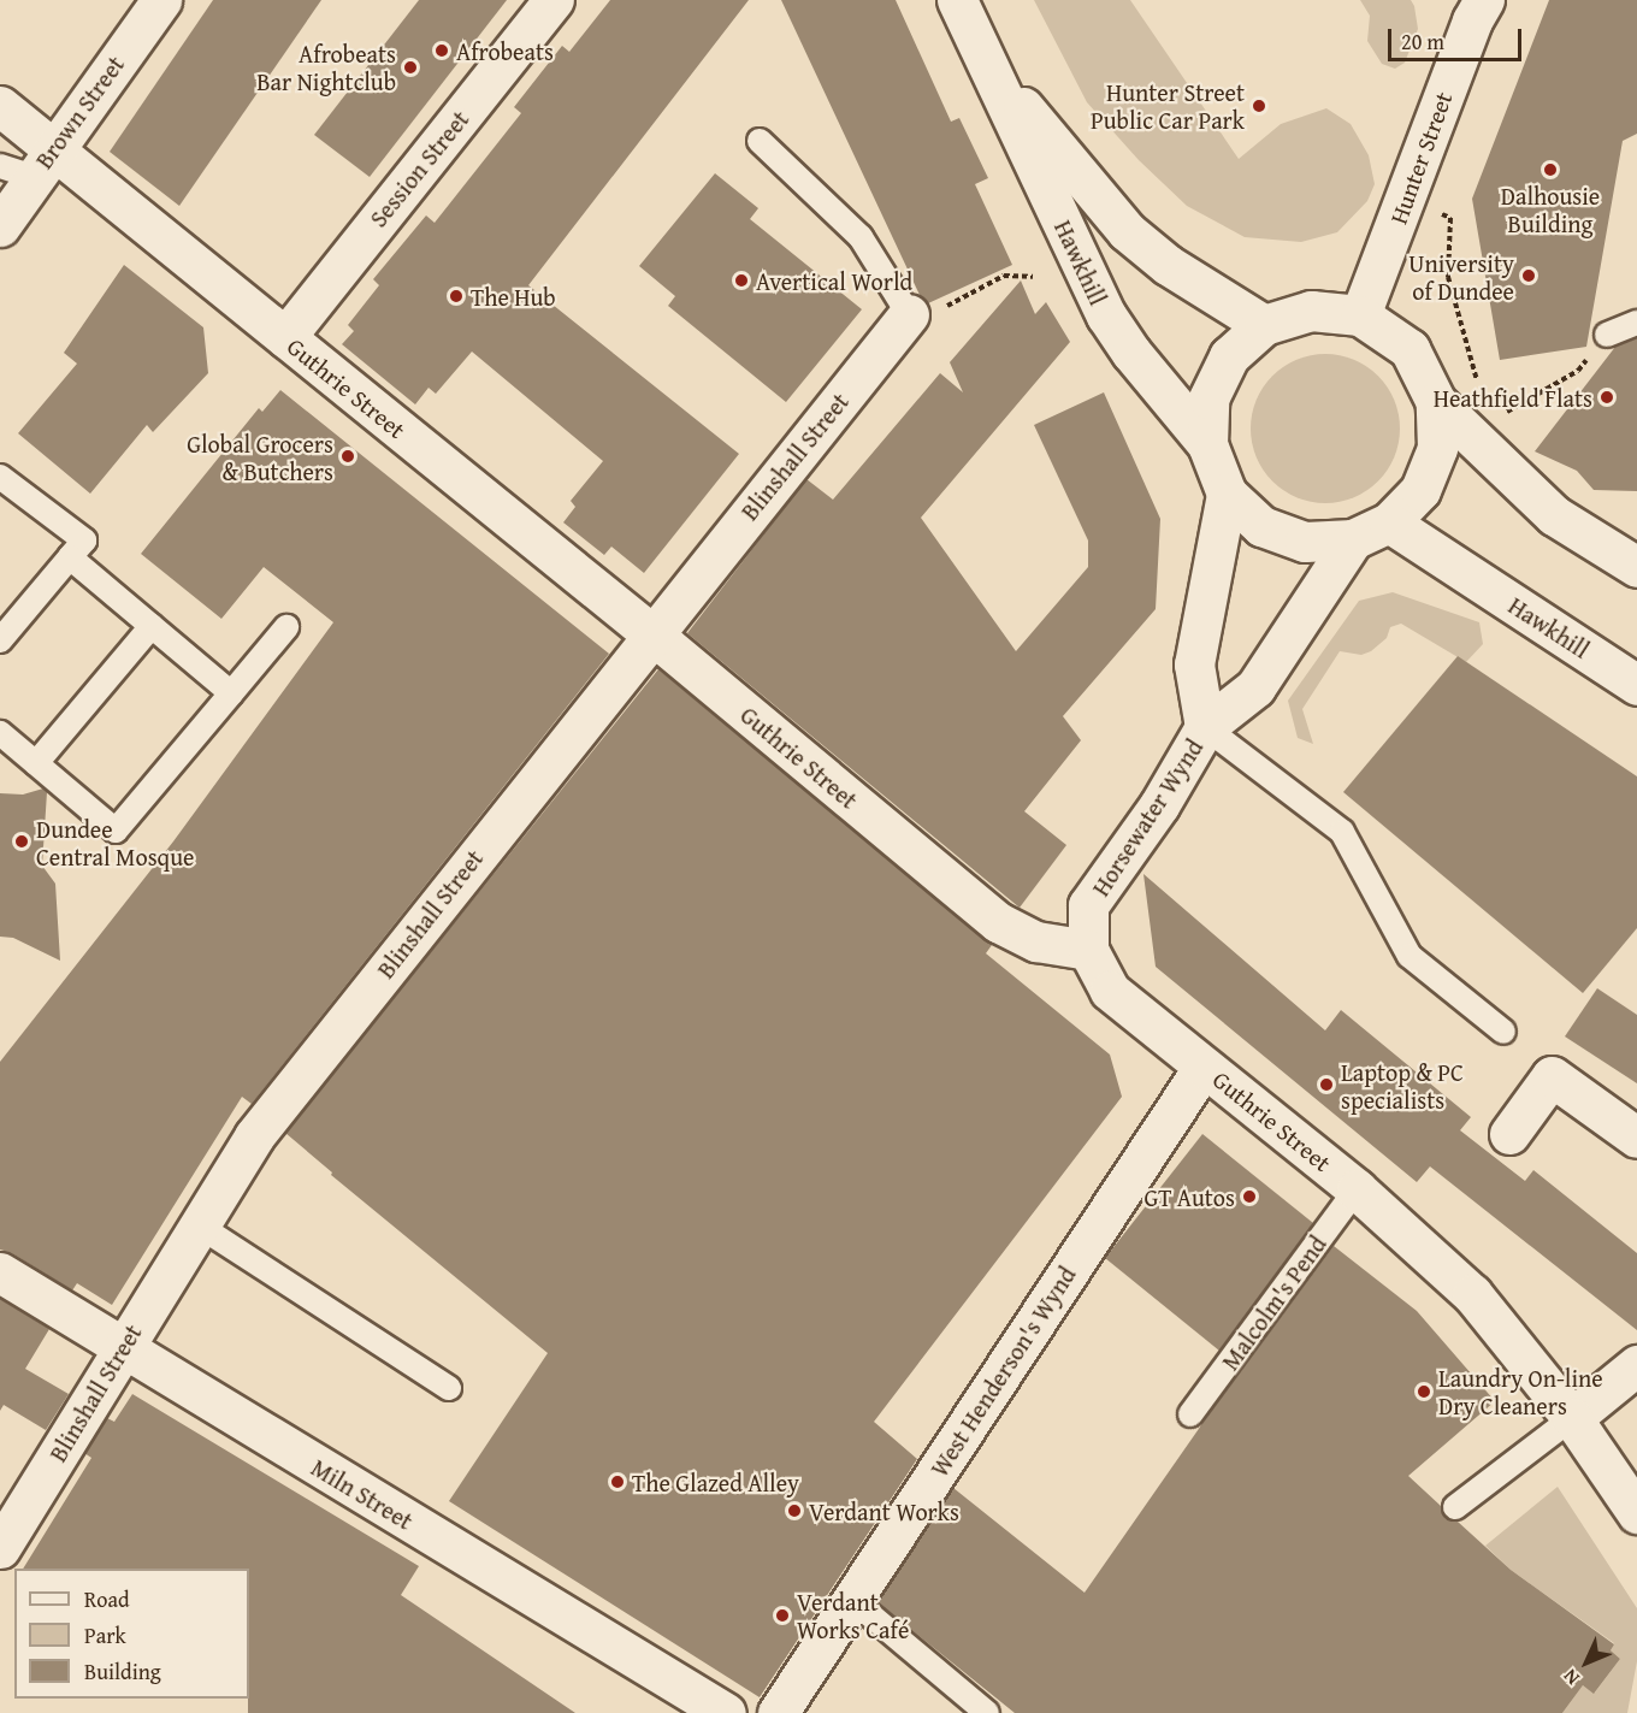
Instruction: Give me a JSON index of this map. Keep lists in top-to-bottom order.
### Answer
{
  "streets": {
    "street": [
      "Brown Street",
      "Hunter Street",
      "Session Street",
      "Hawkhill",
      "Guthrie Street",
      "Blinshall Street",
      "Horsewater Wynd",
      "West Henderson's Wynd",
      "Miln Street"
    ],
    "lane": ["Malcolm's Pend"]
  },
  "crossings": [
    ["Brown Street", "Guthrie Street"],
    ["Hunter Street", "Hawkhill"],
    ["Hunter Street", "Horsewater Wynd"],
    ["Session Street", "Guthrie Street"],
    ["Hawkhill", "Horsewater Wynd"],
    ["Guthrie Street", "Blinshall Street"],
    ["Guthrie Street", "Horsewater Wynd"],
    ["Guthrie Street", "Malcolm's Pend"],
    ["Guthrie Street", "West Henderson's Wynd"],
    ["Blinshall Street", "Miln Street"]
  ],
  "places": [
    "Afrobeats",
    "Afrobeats Bar Nightclub",
    "Hunter Street Public Car Park",
    "Dalhousie Building",
    "University of Dundee",
    "Avertical World",
    "The Hub",
    "Heathfield Flats",
    "Global Grocers & Butchers",
    "Dundee Central Mosque",
    "Laptop & PC specialists",
    "GT Autos",
    "Laundry On-line Dry Cleaners",
    "The Glazed Alley",
    "Verdant Works",
    "Verdant Works Café"
  ],
  "legend": ["Road", "Park", "Building"],
  "scale_bar": "20 m",
  "north": "bottom left"
}
